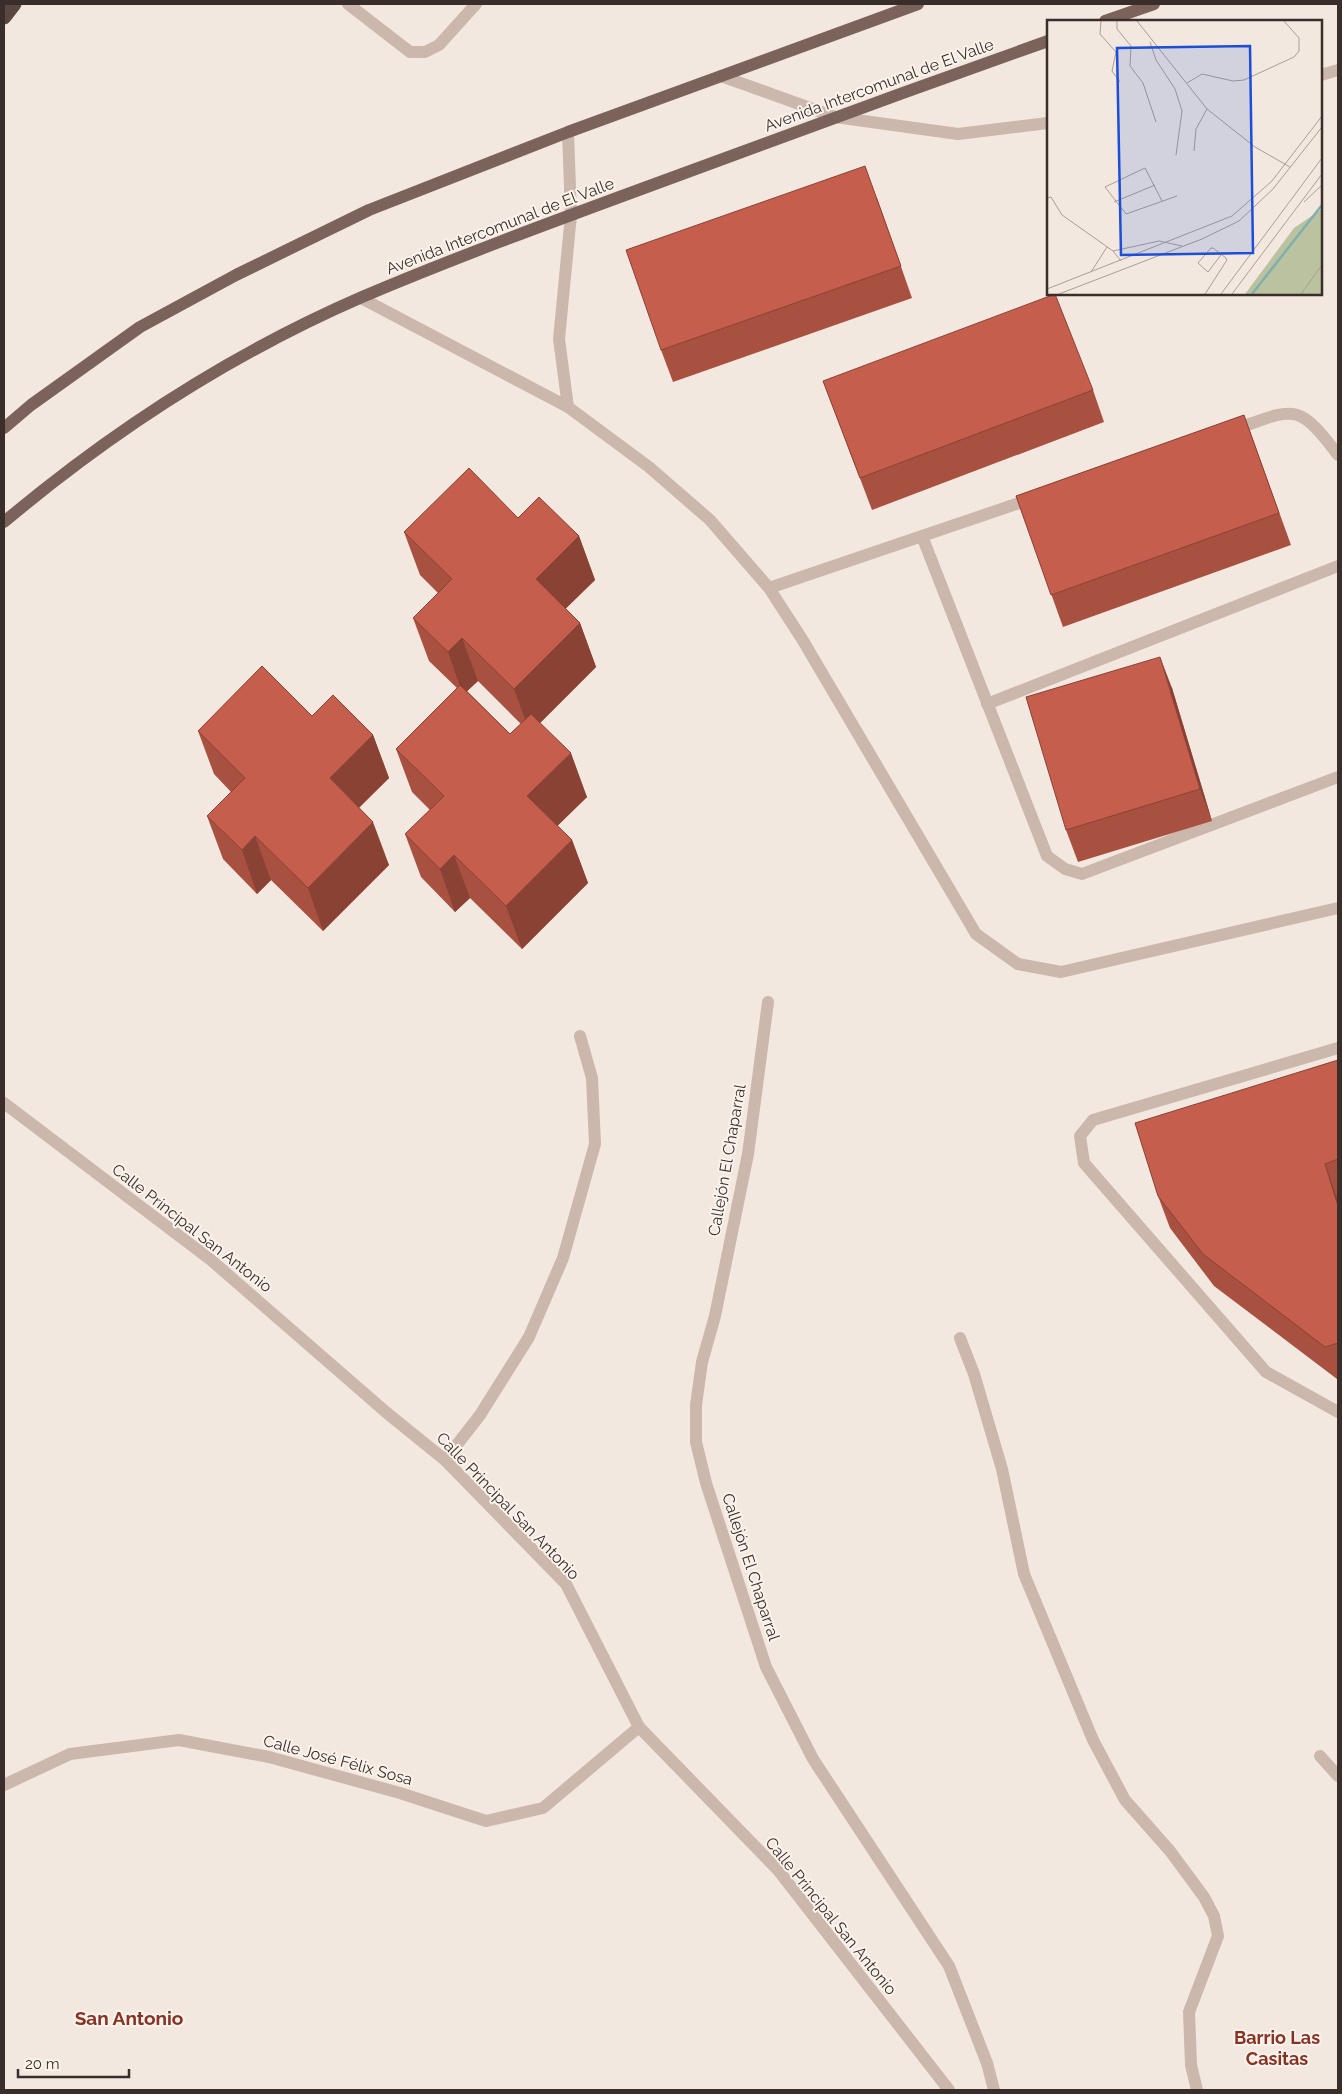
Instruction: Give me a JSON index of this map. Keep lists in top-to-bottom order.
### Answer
{
  "streets": {
    "main road": ["Avenida Intercomunal de El Valle"],
    "street": ["Callejón El Chaparral", "Calle Principal San Antonio", "Calle José Félix Sosa"]
  },
  "crossings": [
    ["Calle Principal San Antonio", "Calle José Félix Sosa"]
  ],
  "districts": ["San Antonio", "Barrio Las Casitas"],
  "scale_bar": "20 m"
}
